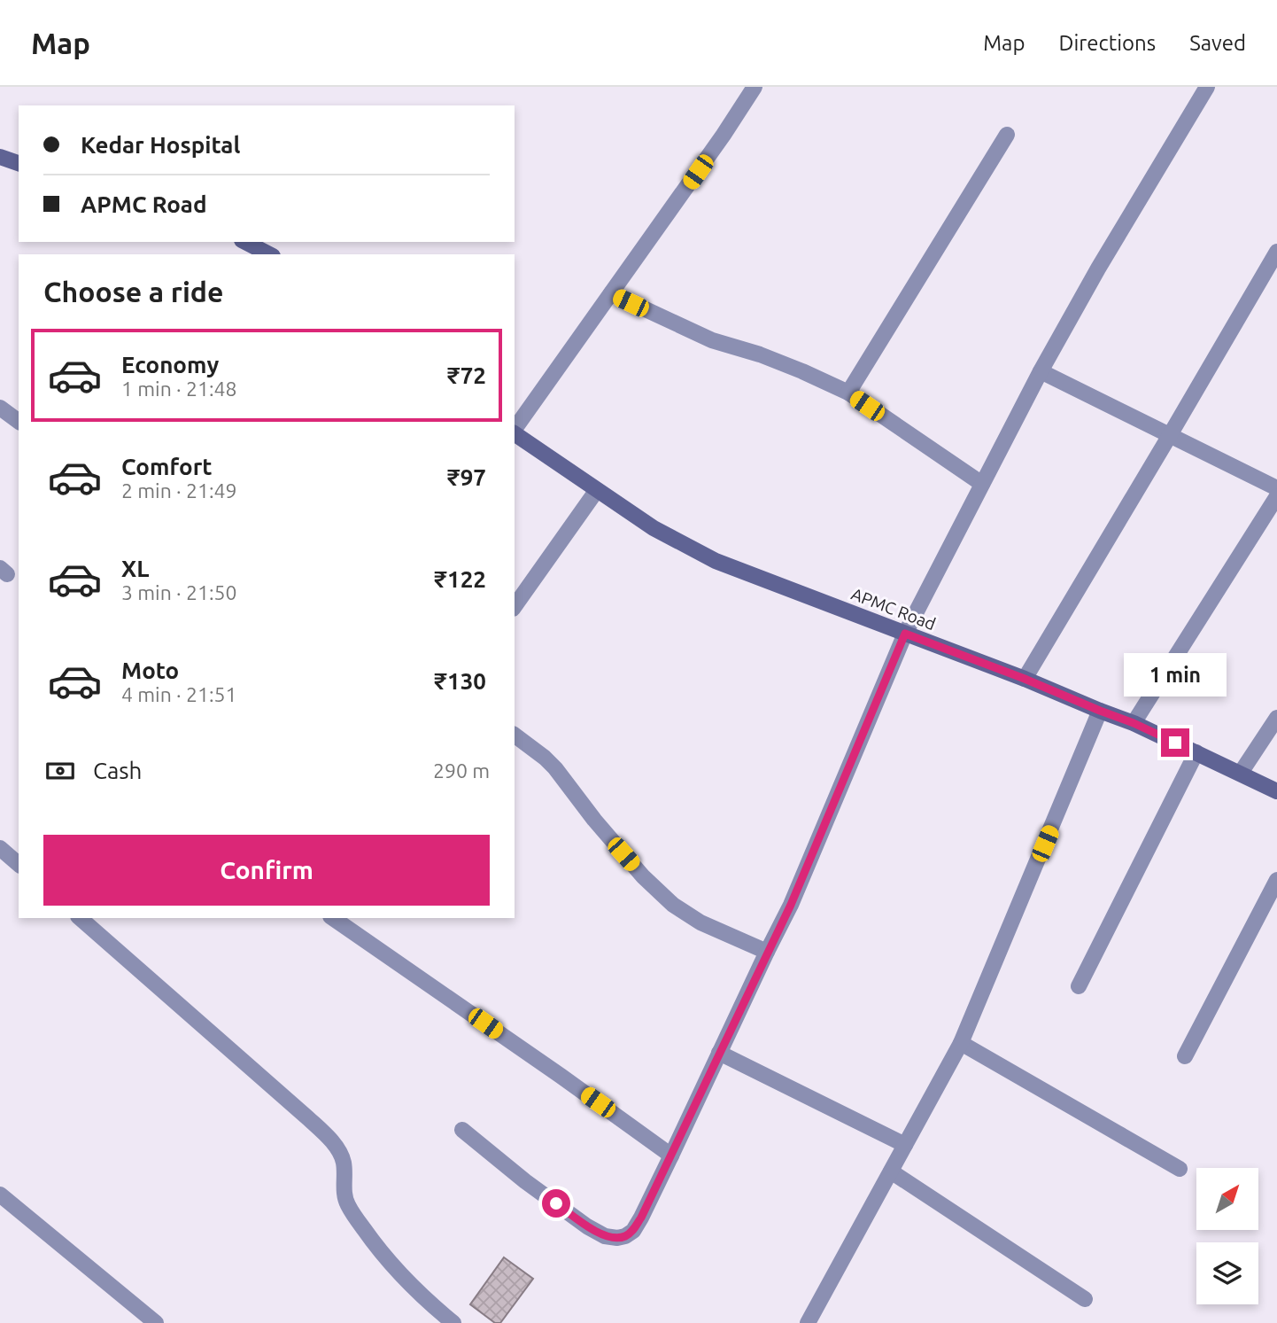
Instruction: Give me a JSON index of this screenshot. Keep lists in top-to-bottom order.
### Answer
{
  "streets": {
    "street": ["APMC Road"]
  },
  "north": "top right",
  "page": {
    "header": "Map",
    "nav": ["Map", "Directions", "Saved"],
    "banner": ["Kedar Hospital", "APMC Road"],
    "heading": "Choose a ride",
    "list": [
      {
        "name": "Economy",
        "note": "1 min · 21:48",
        "value": "₹72"
      },
      {
        "name": "Comfort",
        "note": "2 min · 21:49",
        "value": "₹97"
      },
      {
        "name": "XL",
        "note": "3 min · 21:50",
        "value": "₹122"
      },
      {
        "name": "Moto",
        "note": "4 min · 21:51",
        "value": "₹130"
      }
    ],
    "bubble": "1 min",
    "pay": ["Cash", "290 m"],
    "buttons": "Confirm"
  }
}
